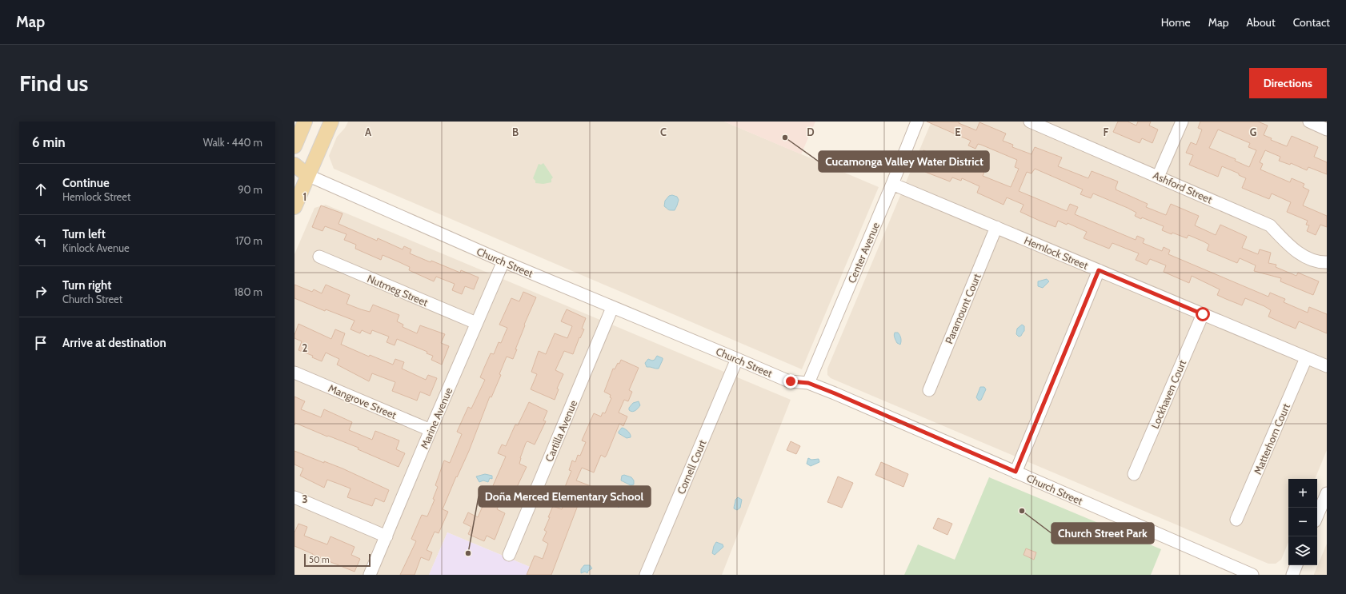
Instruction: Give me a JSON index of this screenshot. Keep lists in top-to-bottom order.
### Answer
{
  "streets": {
    "main road": ["Church Street"],
    "street": [
      "Ashford Street",
      "Center Avenue",
      "Hemlock Street",
      "Nutmeg Street",
      "Paramount Court",
      "Lockhaven Court",
      "Mangrove Street",
      "Marine Avenue",
      "Cartilla Avenue",
      "Matterhorn Court",
      "Cornell Court"
    ]
  },
  "crossings": [
    ["Center Avenue", "Hemlock Street"],
    ["Center Avenue", "Church Street"],
    ["Hemlock Street", "Paramount Court"],
    ["Hemlock Street", "Lockhaven Court"],
    ["Hemlock Street", "Matterhorn Court"],
    ["Church Street", "Marine Avenue"],
    ["Church Street", "Cartilla Avenue"],
    ["Church Street", "Cornell Court"],
    ["Nutmeg Street", "Marine Avenue"],
    ["Mangrove Street", "Marine Avenue"]
  ],
  "places": ["Cucamonga Valley Water District", "Church Street Park", "Doña Merced Elementary School"],
  "scale_bar": "50 m",
  "page": {
    "header": "Map",
    "nav": [
      "Home",
      "Map",
      "About",
      "Contact"
    ],
    "buttons": "Directions",
    "title": "Find us",
    "heading": ["6 min", "Walk · 440 m"],
    "list": [
      ["Continue", "Hemlock Street", "90 m"],
      ["Turn left", "Kinlock Avenue", "170 m"],
      ["Turn right", "Church Street", "180 m"],
      "Arrive at destination"
    ],
    "map_buttons": ["+", "−"],
    "scale": "50 m"
  },
  "grid": {
    "columns": [
      "A",
      "B",
      "C",
      "D",
      "E",
      "F",
      "G"
    ],
    "rows": ["1", "2", "3"]
  }
}
